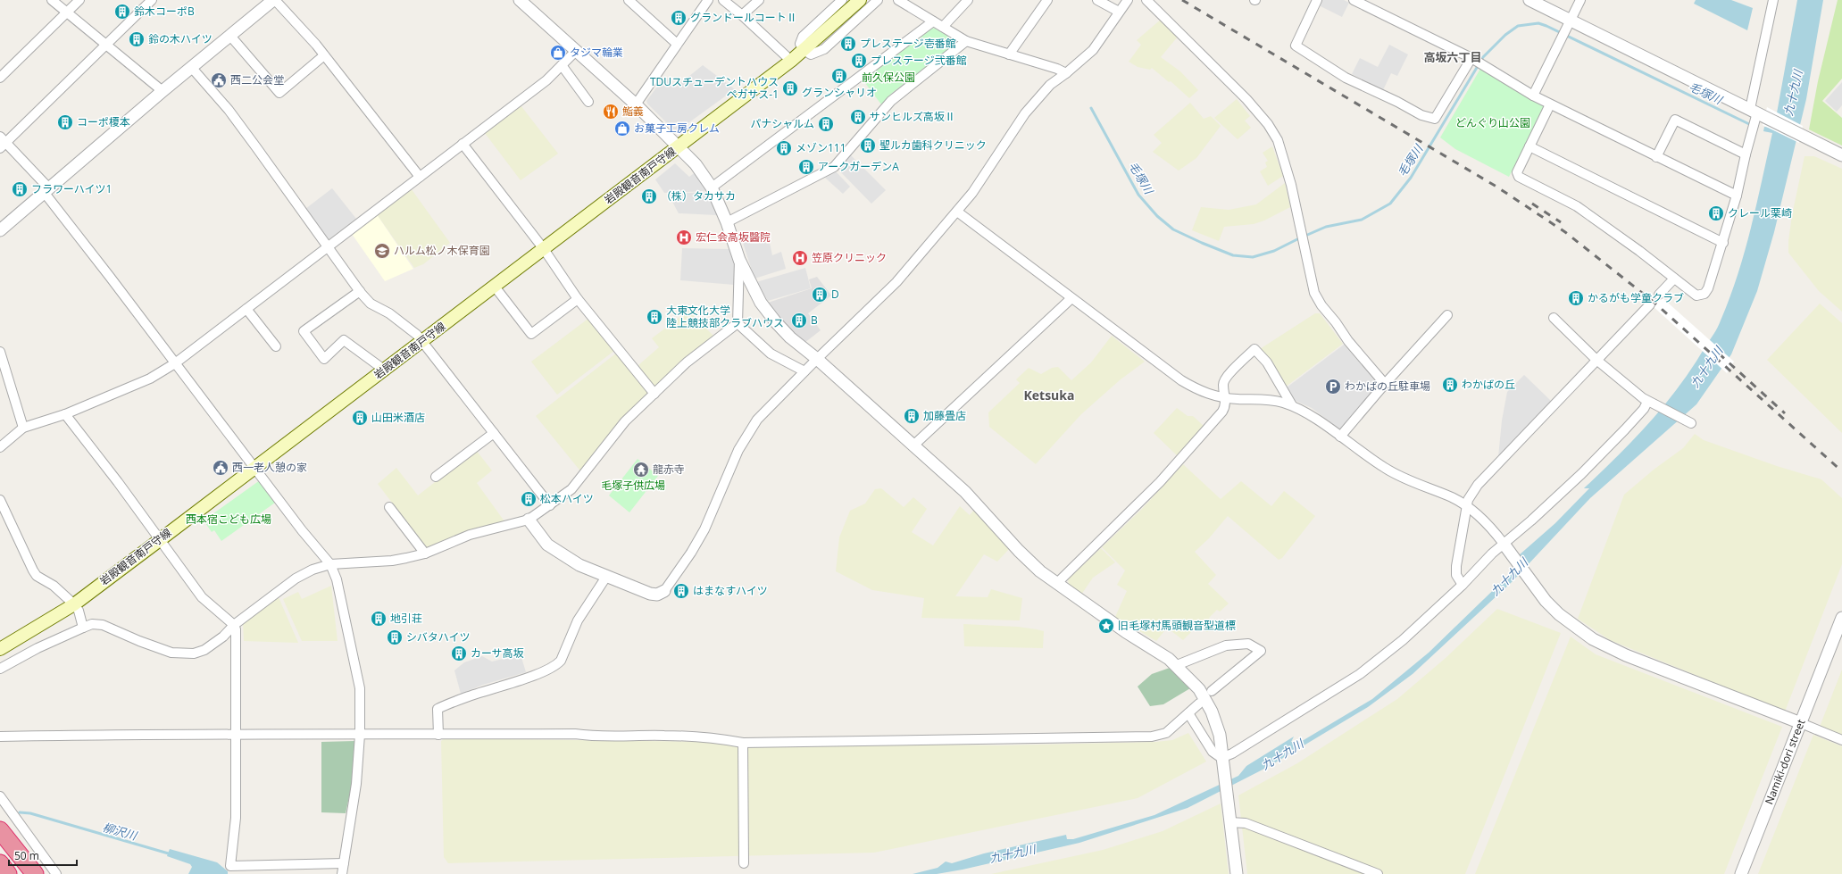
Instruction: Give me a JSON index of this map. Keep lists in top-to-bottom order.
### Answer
{
  "streets": {
    "main road": ["岩殿観音南戸守線"],
    "street": ["Namiki-dori street"]
  },
  "districts": ["高坂六丁目", "Ketsuka"],
  "water": ["毛塚川", "九十九川", "柳沢川"],
  "parks": [
    "前久保公園",
    "どんぐり山公園",
    "毛塚子供広場",
    "西本宿こども広場"
  ],
  "places": {
    "building": [
      "鈴木コーポB",
      "グランドールコートⅡ",
      "鈴の木ハイツ",
      "プレステージ壱番館",
      "プレステージ弐番館",
      "グランシャリオ",
      "TDUスチューデントハウス ペガサス-1",
      "サンヒルズ高坂Ⅱ",
      "コーポ榎本",
      "パナシャルム",
      "聖ルカ歯科クリニック",
      "メゾン111",
      "アークガーデンA",
      "フラワーハイツ1",
      "（株）タカサカ",
      "クレール栗崎",
      "D",
      "かるがも学童クラブ",
      "大東文化大学 陸上競技部クラブハウス",
      "B",
      "わかばの丘",
      "加藤畳店",
      "山田米酒店",
      "松本ハイツ",
      "はまなすハイツ",
      "地引荘",
      "シバタハイツ",
      "カーサ高坂"
    ],
    "shop": ["タジマ輪業", "お菓子工房クレム"],
    "public building": ["西二公会堂", "西一老人憩の家"],
    "restaurant": ["鮨義"],
    "hospital": ["宏仁会高坂醫院", "笠原クリニック"],
    "school or university": ["ハルム松ノ木保育園"],
    "parking": ["わかばの丘駐車場"],
    "temple": ["龍赤寺"],
    "place": ["旧毛塚村馬頭観音型道標"]
  },
  "scale_bar": "50 m"
}
